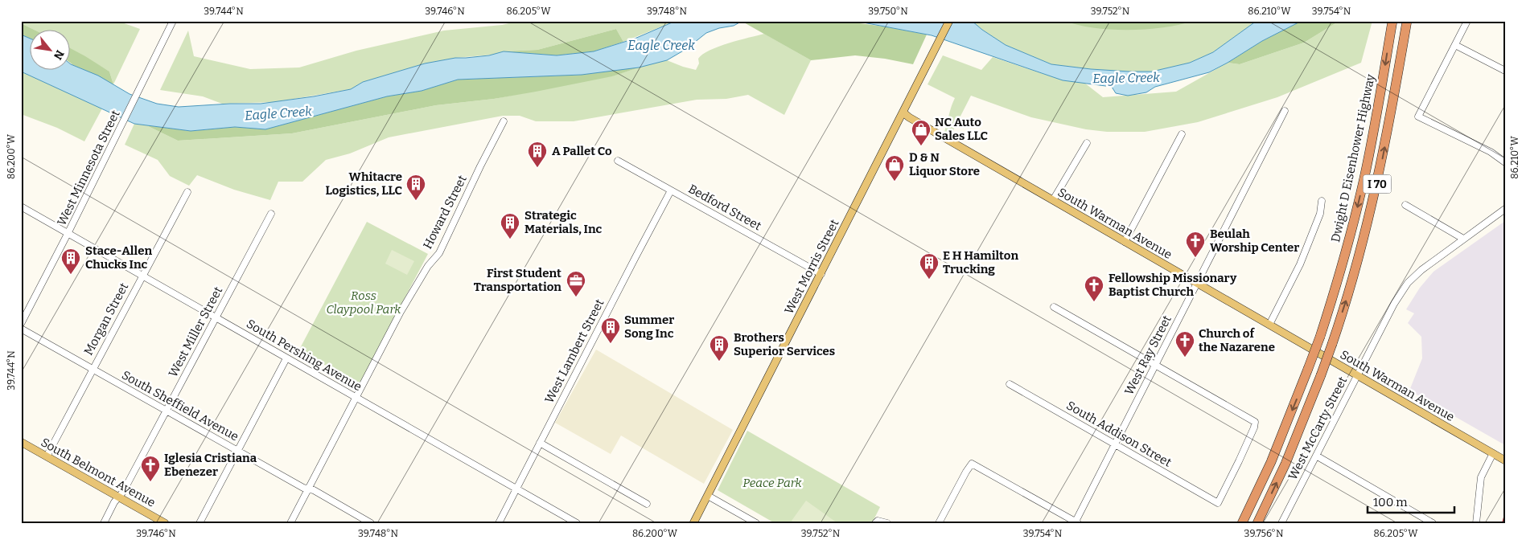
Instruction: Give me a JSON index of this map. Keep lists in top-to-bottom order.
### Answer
{
  "streets": {
    "highway": ["Dwight D Eisenhower Highway", "I 70"],
    "main road": ["South Warman Avenue", "West Morris Street", "South Belmont Avenue"],
    "street": [
      "West Minnesota Street",
      "Bedford Street",
      "Howard Street",
      "Morgan Street",
      "West Miller Street",
      "West Lambert Street",
      "South Pershing Avenue",
      "West Ray Street",
      "South Sheffield Avenue",
      "West McCarty Street",
      "South Addison Street"
    ]
  },
  "crossings": [
    ["West Minnesota Street", "South Pershing Avenue"],
    ["Bedford Street", "West Morris Street"],
    ["Bedford Street", "West Lambert Street"],
    ["Howard Street", "South Pershing Avenue"],
    ["Howard Street", "South Sheffield Avenue"],
    ["South Warman Avenue", "West Morris Street"],
    ["South Warman Avenue", "West Ray Street"],
    ["South Warman Avenue", "West McCarty Street"],
    ["Morgan Street", "South Pershing Avenue"],
    ["Morgan Street", "South Sheffield Avenue"],
    ["Morgan Street", "South Belmont Avenue"],
    ["West Miller Street", "South Pershing Avenue"],
    ["West Miller Street", "South Sheffield Avenue"],
    ["West Miller Street", "South Belmont Avenue"],
    ["West Lambert Street", "South Pershing Avenue"],
    ["West Ray Street", "South Addison Street"]
  ],
  "water": ["Eagle Creek"],
  "parks": ["Ross Claypool Park", "Peace Park"],
  "places": {
    "shop": ["NC Auto Sales LLC", "D & N Liquor Store"],
    "building": [
      "A Pallet Co",
      "Whitacre Logistics, LLC",
      "Strategic Materials, Inc",
      "Stace-Allen Chucks Inc",
      "E H Hamilton Trucking",
      "Summer Song Inc",
      "Brothers Superior Services"
    ],
    "church": [
      "Beulah Worship Center",
      "Fellowship Missionary Baptist Church",
      "Church of the Nazarene",
      "Iglesia Cristiana Ebenezer"
    ],
    "office": ["First Student Transportation"]
  },
  "scale_bar": "100 m",
  "north": "bottom right",
  "coordinates": [
    "39.744°N",
    "39.746°N",
    "86.205°W",
    "39.748°N",
    "39.750°N",
    "39.752°N",
    "86.210°W",
    "39.754°N",
    "86.200°W",
    "39.756°N"
  ]
}
